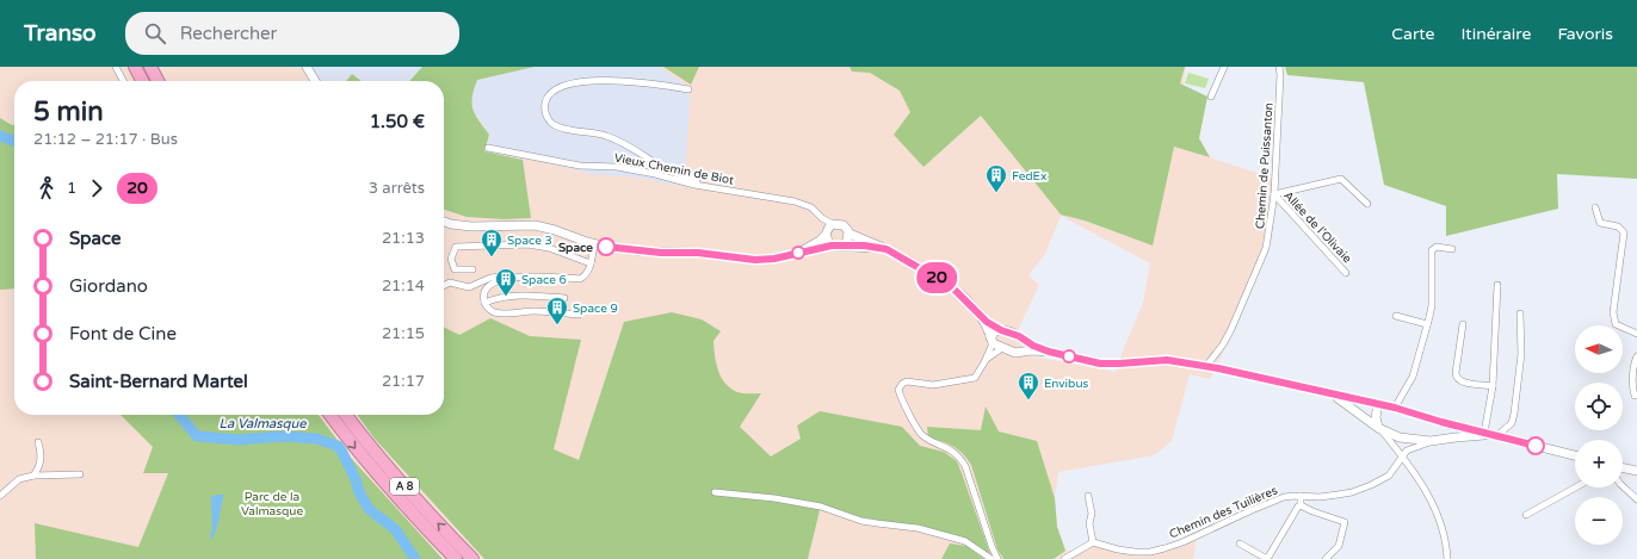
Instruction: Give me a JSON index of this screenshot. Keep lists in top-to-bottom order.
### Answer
{
  "streets": {
    "highway": ["A 8"],
    "street": [
      "Chemin de Puissanton",
      "Vieux Chemin de Biot",
      "Allée de l'Olivaie",
      "Chemin des Tuilières"
    ]
  },
  "crossings": [
    ["Chemin de Puissanton", "Allée de l'Olivaie"]
  ],
  "water": ["La Valmasque"],
  "parks": ["Parc de la Valmasque"],
  "places": {
    "building": [
      "FedEx",
      "Space 3",
      "Space 6",
      "Space 9",
      "Envibus"
    ],
    "other": ["Space"]
  },
  "lines": ["bus line 20"],
  "north": "left",
  "page": {
    "header": "Transo",
    "search": "Rechercher",
    "nav": ["Carte", "Itinéraire", "Favoris"],
    "on_map": "20",
    "heading": ["5 min", "21:12 – 21:17 · Bus", "1.50 €"],
    "legs": ["1", "20", "3 arrêts"],
    "list": [
      {
        "name": "Space",
        "value": "21:13"
      },
      {
        "name": "Giordano",
        "value": "21:14"
      },
      {
        "name": "Font de Cine",
        "value": "21:15"
      },
      {
        "name": "Saint-Bernard Martel",
        "value": "21:17"
      }
    ],
    "map_buttons": ["+", "−"]
  }
}
